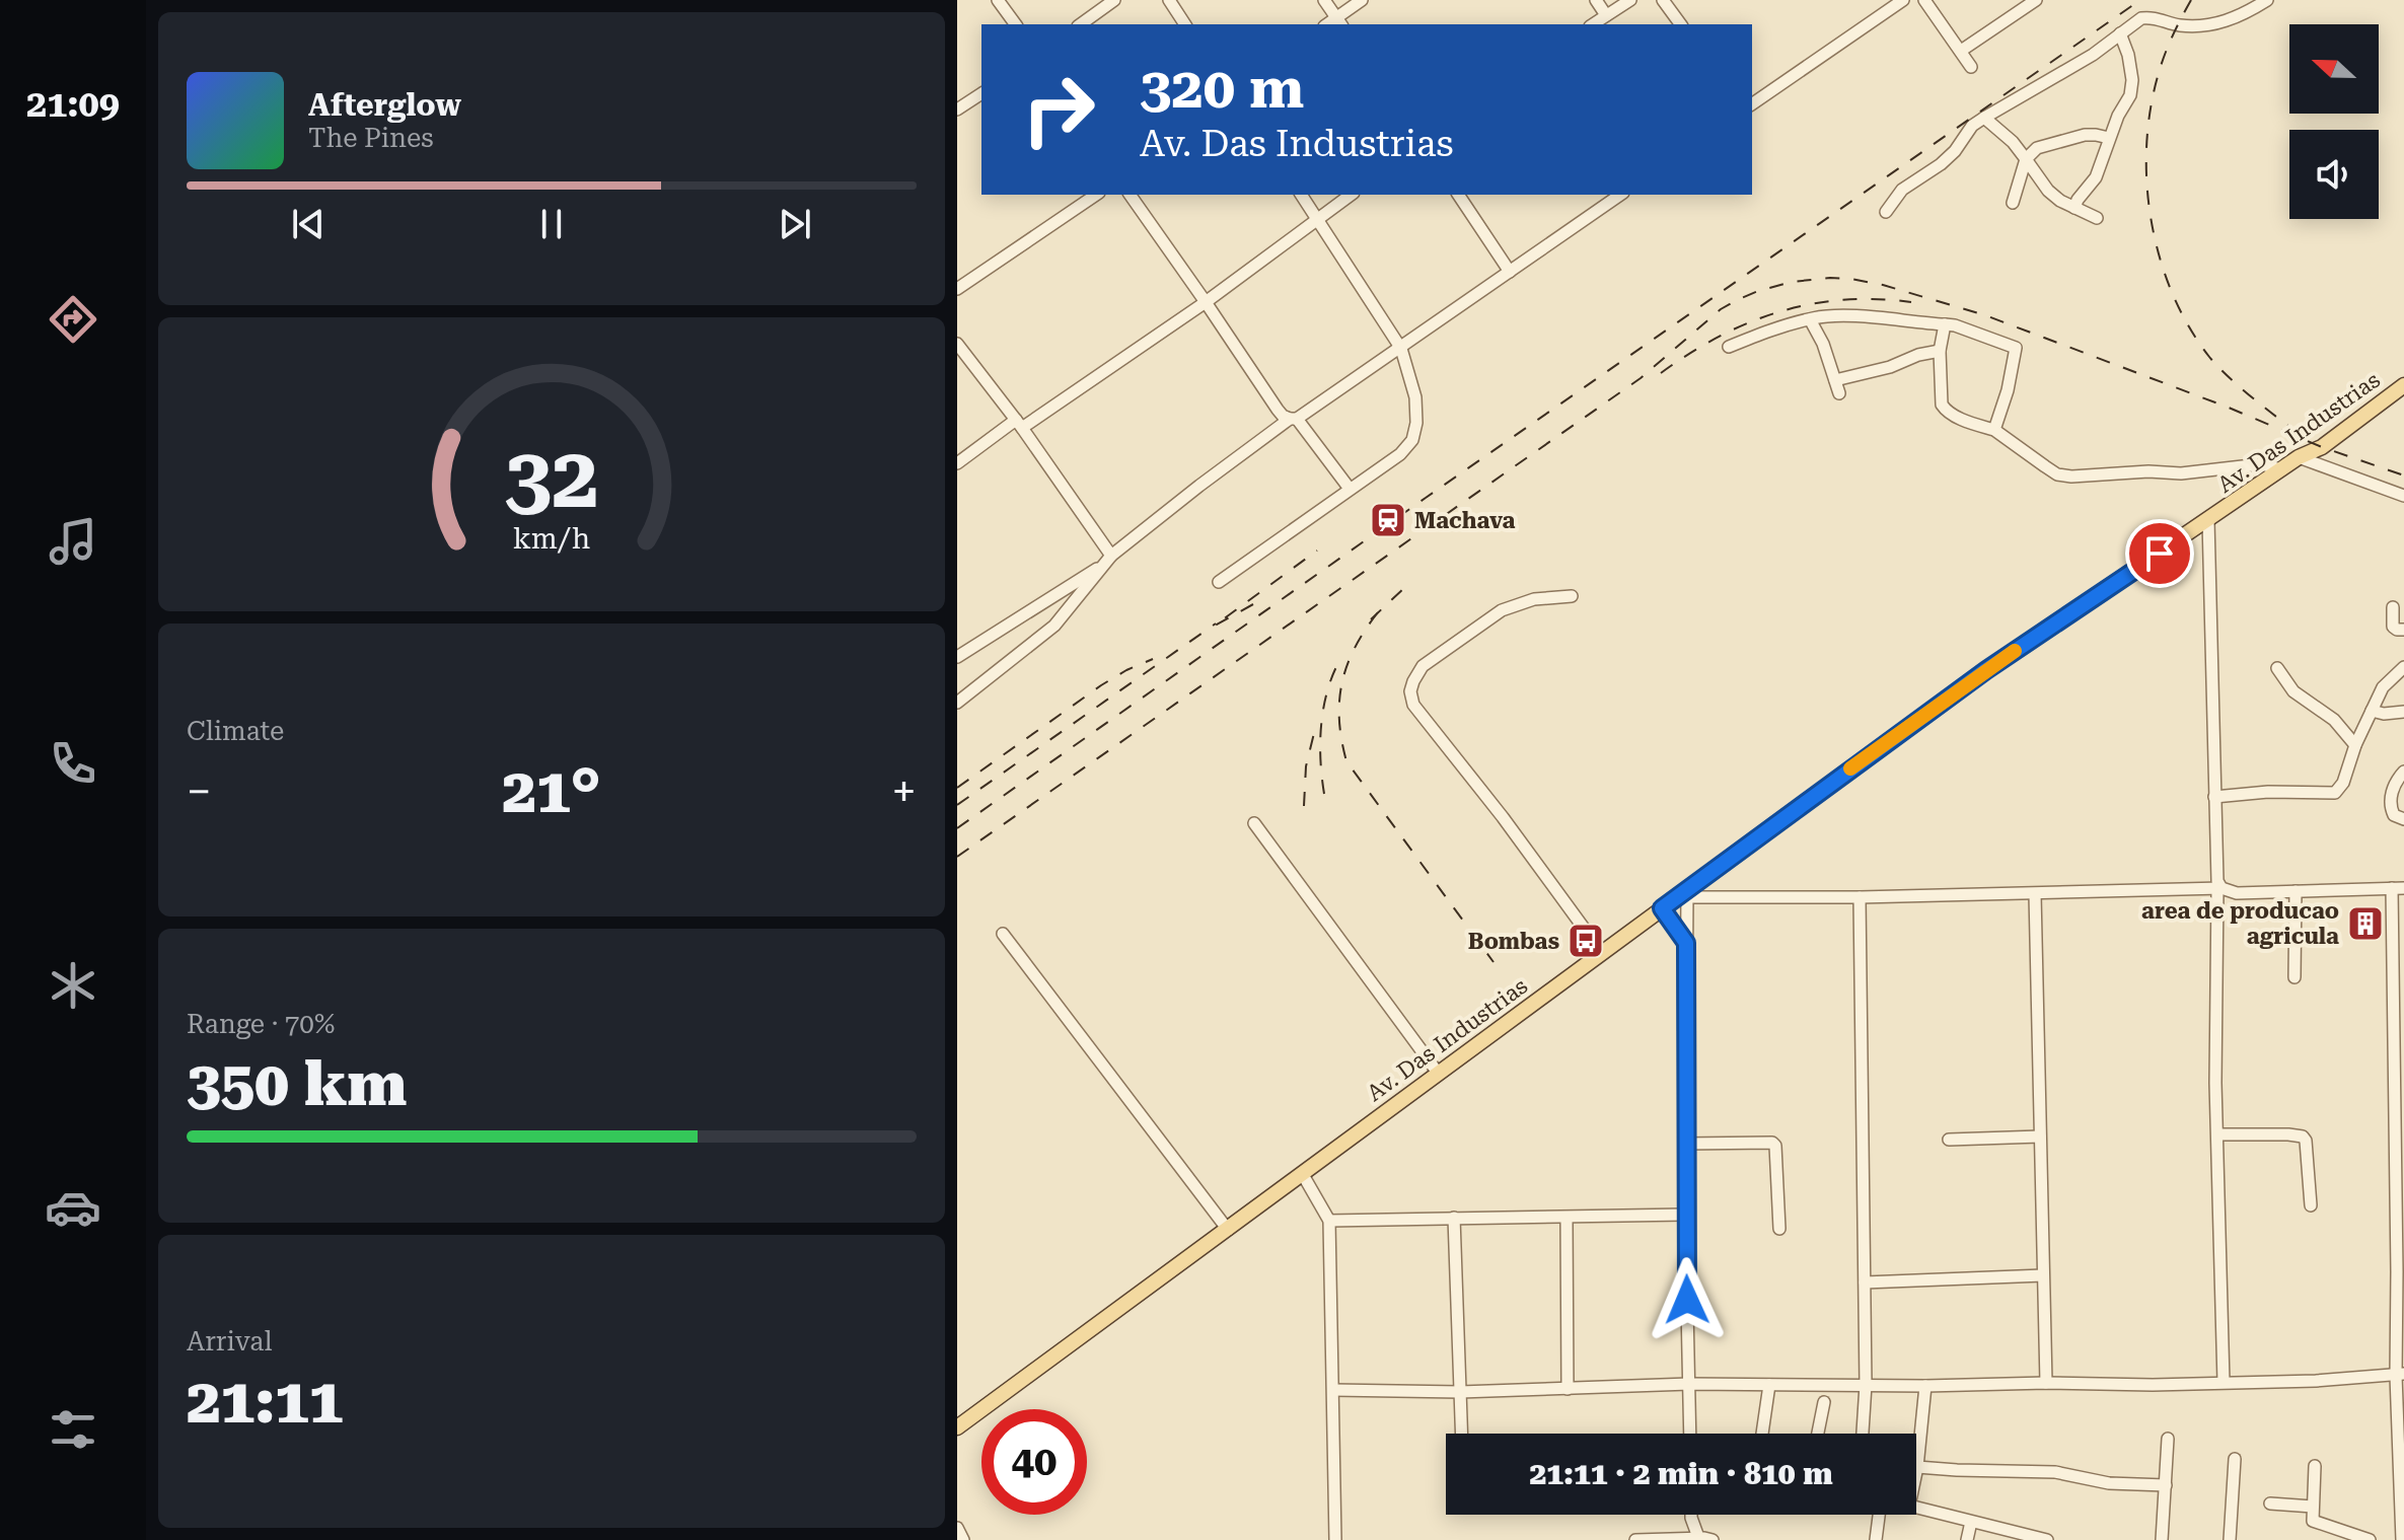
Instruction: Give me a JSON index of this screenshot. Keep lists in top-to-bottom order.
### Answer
{
  "streets": {
    "main road": ["Av. Das Industrias"]
  },
  "places": {
    "station": ["Machava"],
    "building": ["area de producao agricula"],
    "bus stop": ["Bombas"]
  },
  "north": "left",
  "page": {
    "tabs": "21:09",
    "turn": ["320 m", "Av. Das Industrias"],
    "song": ["Afterglow", "The Pines"],
    "tile": [
      "Climate",
      ["Range · 70%", "350 km"],
      ["Arrival", "21:11"]
    ],
    "heat": ["−", "21°", "+"],
    "limit": "40",
    "trip": "21:11 · 2 min · 810 m",
    "gauge": ["32", "km/h"]
  }
}
